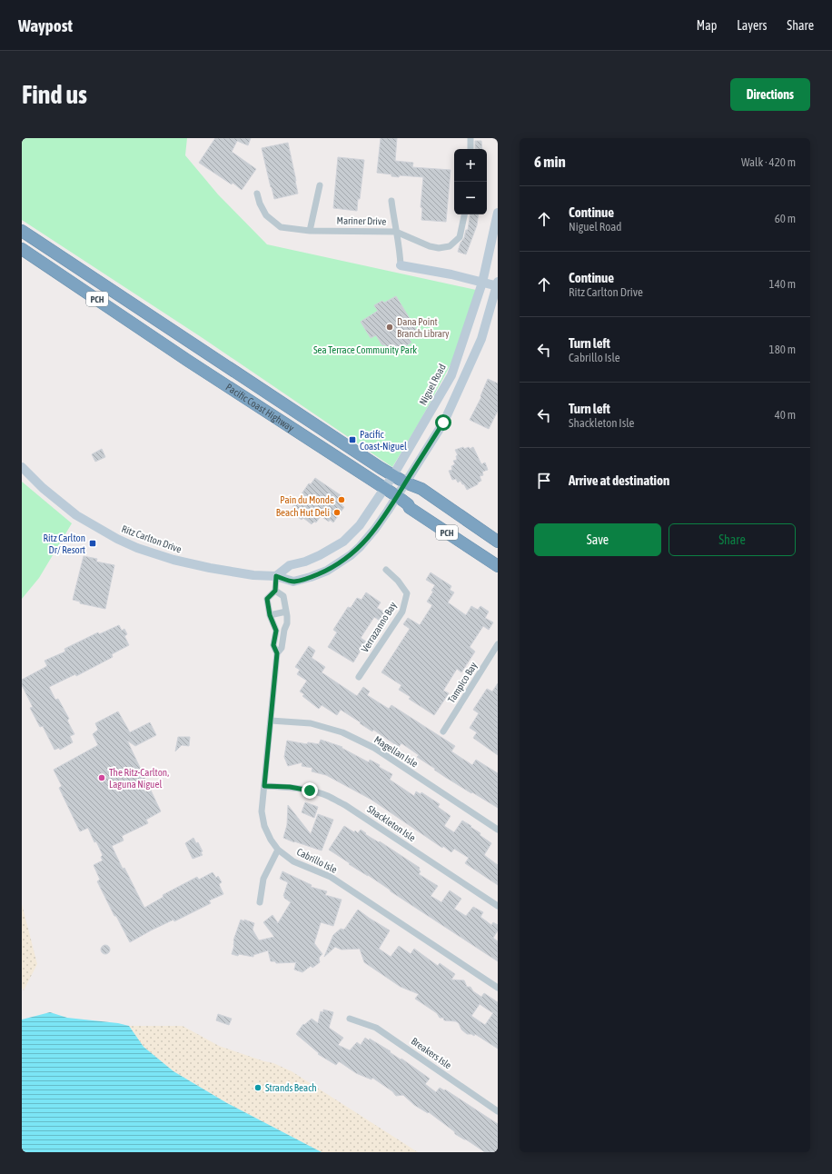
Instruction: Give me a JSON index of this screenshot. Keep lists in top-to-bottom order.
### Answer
{
  "streets": {
    "highway": ["PCH", "Pacific Coast Highway"],
    "street": [
      "Mariner Drive",
      "Niguel Road",
      "Ritz Carlton Drive",
      "Verrazanno Bay",
      "Tampico Bay",
      "Magellan Isle",
      "Shackleton Isle",
      "Cabrillo Isle",
      "Breakers Isle"
    ]
  },
  "crossings": [
    ["Mariner Drive", "Niguel Road"],
    ["Niguel Road", "Pacific Coast Highway"],
    ["Pacific Coast Highway", "Ritz Carlton Drive"],
    ["Ritz Carlton Drive", "Cabrillo Isle"],
    ["Magellan Isle", "Cabrillo Isle"],
    ["Shackleton Isle", "Cabrillo Isle"]
  ],
  "parks": ["Sea Terrace Community Park"],
  "places": {
    "other": [
      "Dana Point Branch Library",
      "Pain du Monde",
      "Beach Hut Deli",
      "The Ritz-Carlton, Laguna Niguel",
      "Strands Beach"
    ],
    "transit": ["Pacific Coast-Niguel", "Ritz Carlton Dr/ Resort"]
  },
  "page": {
    "header": "Waypost",
    "nav": ["Map", "Layers", "Share"],
    "buttons": [
      "Directions",
      ["Save", "Share"]
    ],
    "title": "Find us",
    "heading": ["6 min", "Walk · 420 m"],
    "map_buttons": ["+", "−"],
    "list": [
      ["Continue", "Niguel Road", "60 m"],
      ["Continue", "Ritz Carlton Drive", "140 m"],
      ["Turn left", "Cabrillo Isle", "180 m"],
      ["Turn left", "Shackleton Isle", "40 m"],
      "Arrive at destination"
    ]
  }
}
